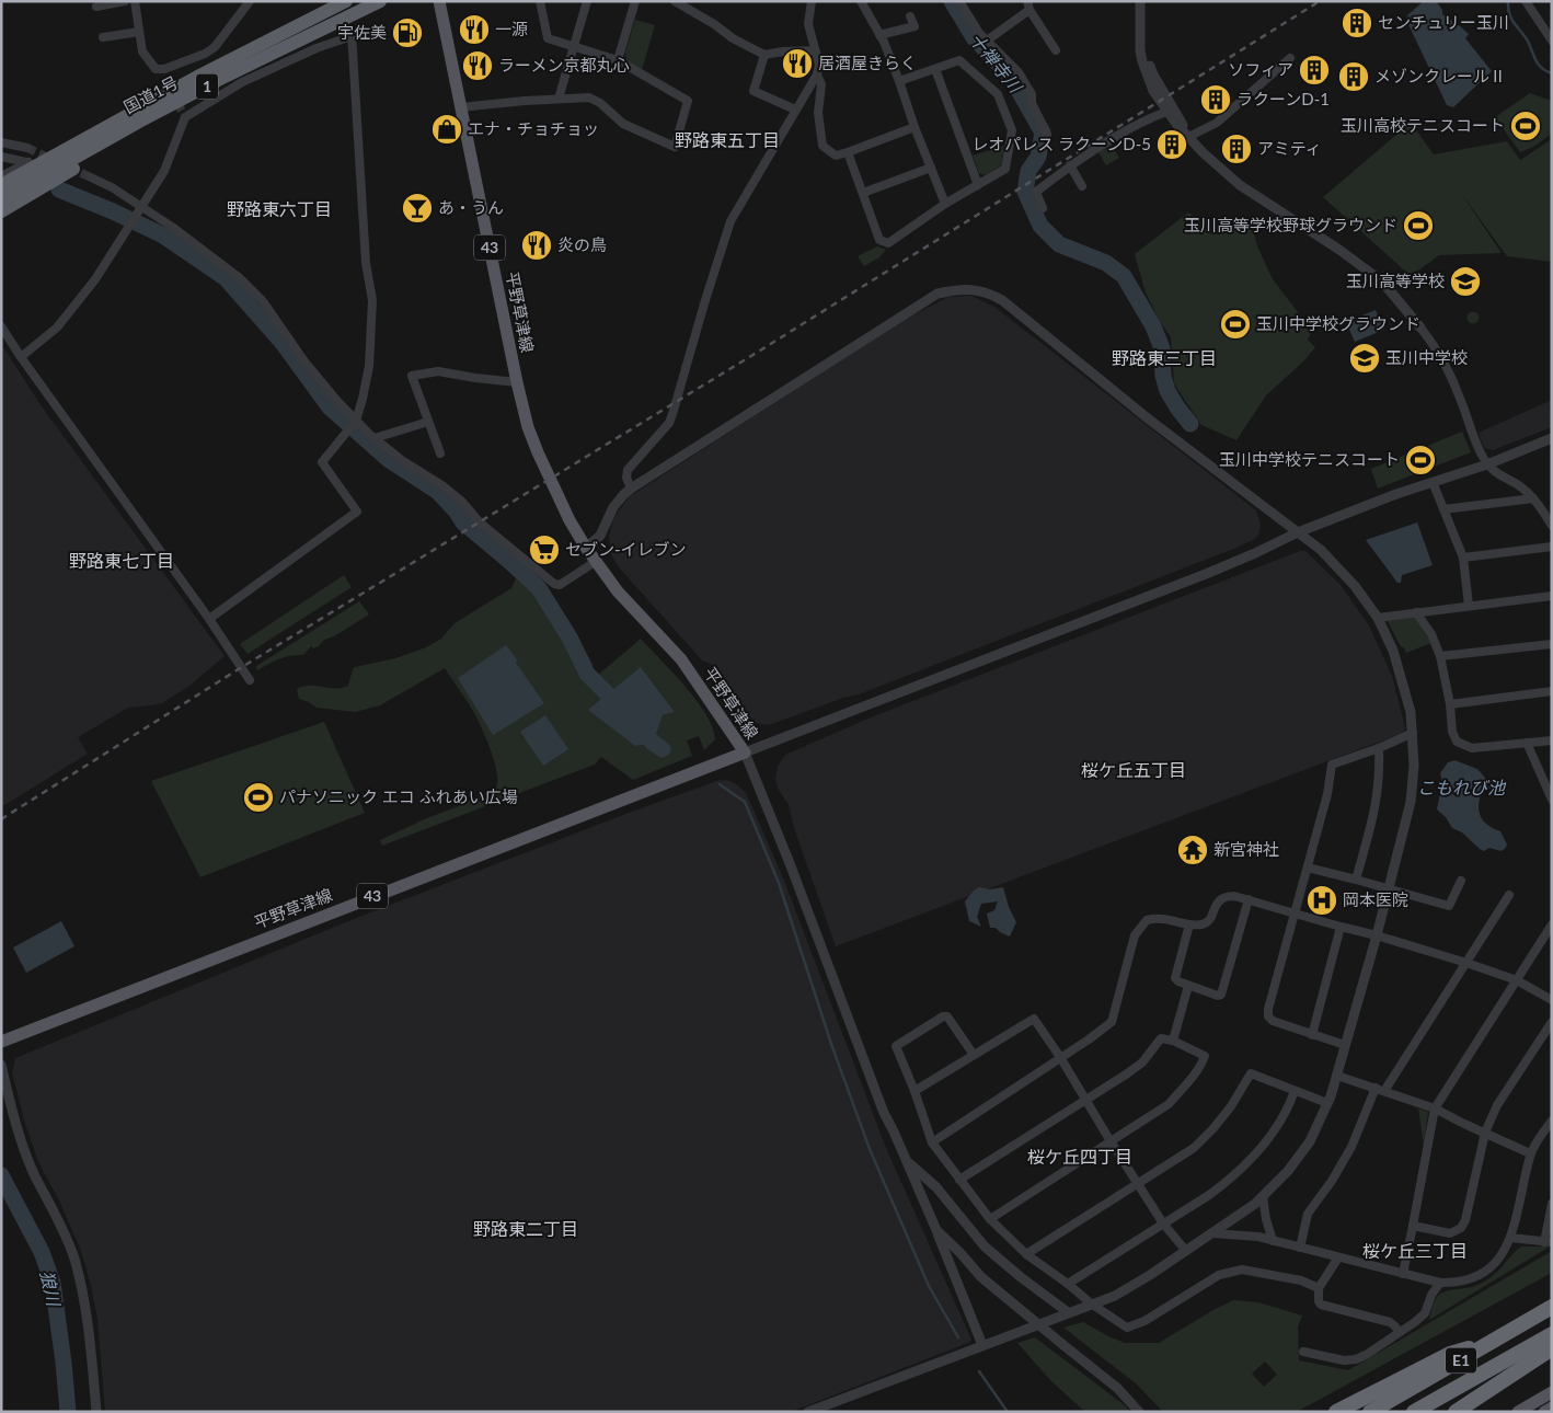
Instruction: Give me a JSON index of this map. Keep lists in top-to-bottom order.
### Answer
{
  "streets": {
    "highway": ["1", "国道1号", "E1"],
    "main road": ["43", "平野草津線"]
  },
  "districts": [
    "野路東五丁目",
    "野路東六丁目",
    "野路東三丁目",
    "野路東七丁目",
    "桜ケ丘五丁目",
    "桜ケ丘四丁目",
    "野路東二丁目",
    "桜ケ丘三丁目"
  ],
  "water": ["十禅寺川", "こもれび池", "狼川"],
  "places": {
    "building": [
      "センチュリー玉川",
      "ソフィア",
      "メゾンクレールⅡ",
      "ラクーンD-1",
      "レオパレス ラクーンD-5",
      "アミティ"
    ],
    "restaurant": [
      "一源",
      "居酒屋きらく",
      "ラーメン京都丸心",
      "炎の鳥"
    ],
    "fuel station": ["宇佐美"],
    "sports": [
      "玉川高校テニスコート",
      "玉川高等学校野球グラウンド",
      "玉川中学校グラウンド",
      "玉川中学校テニスコート",
      "パナソニック エコ ふれあい広場"
    ],
    "shop": ["エナ・チョチョッ"],
    "bar": ["あ・うん"],
    "school or university": ["玉川高等学校", "玉川中学校"],
    "supermarket": ["セブン-イレブン"],
    "temple": ["新宮神社"],
    "hospital": ["岡本医院"]
  }
}
